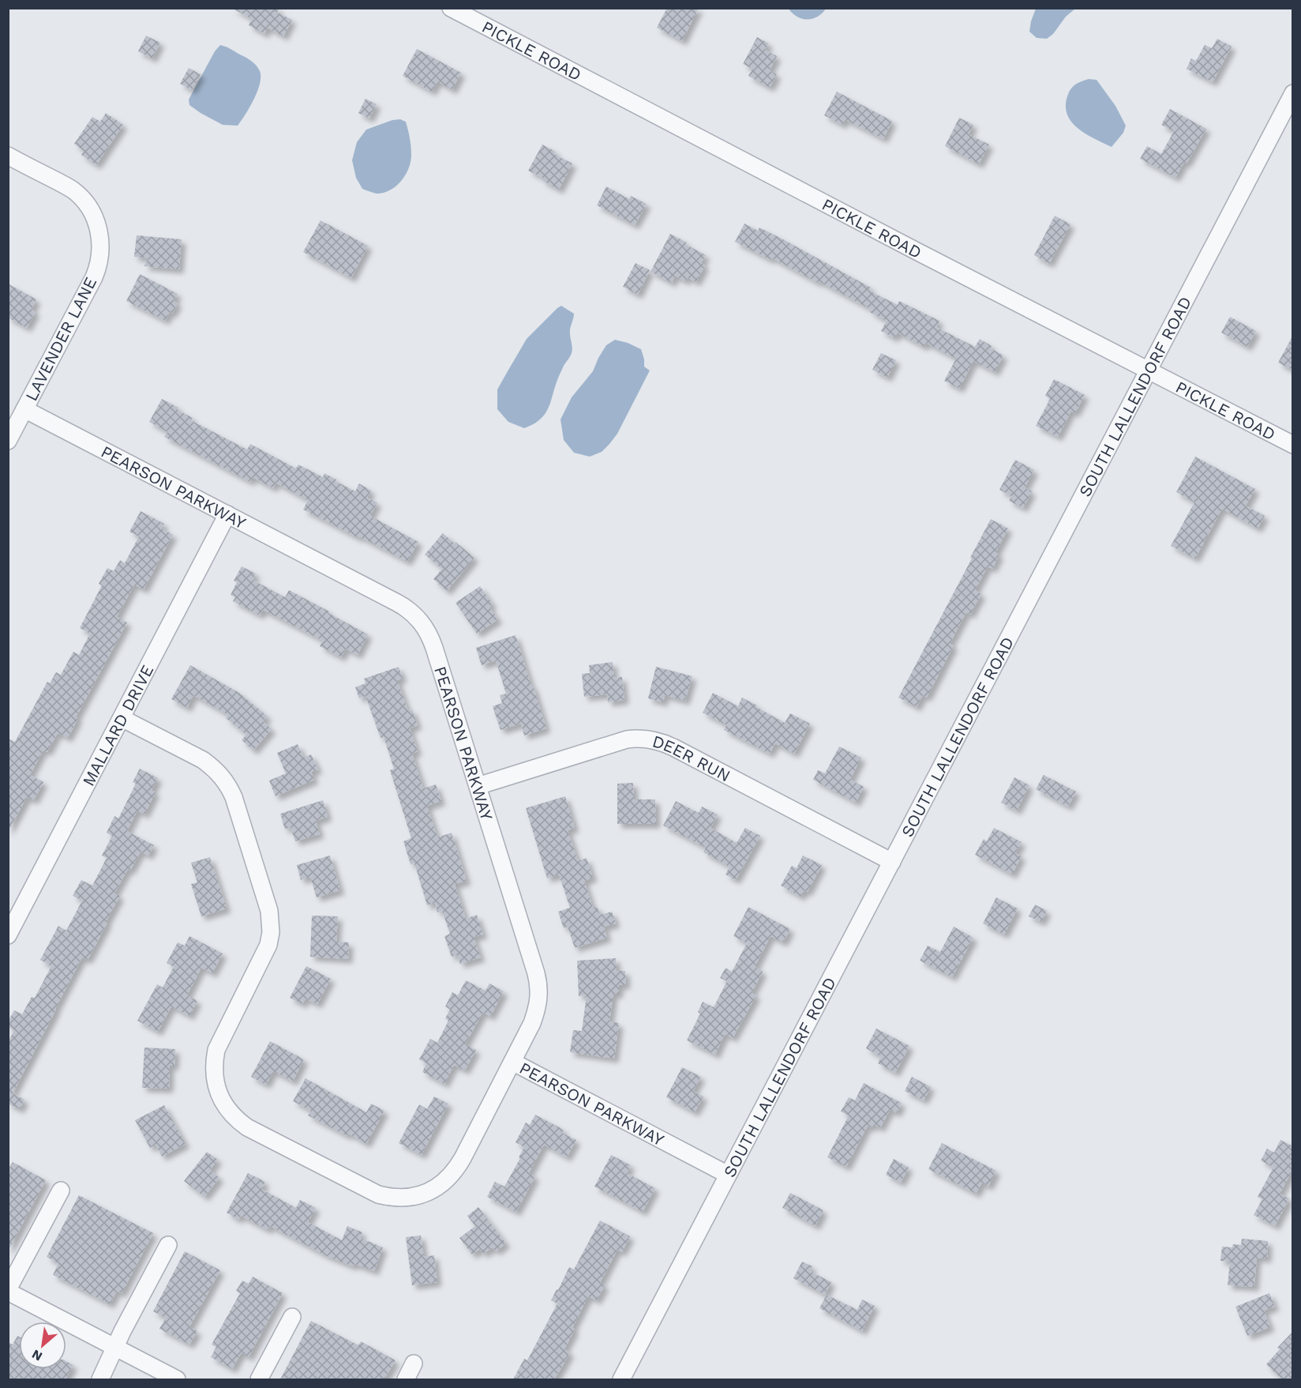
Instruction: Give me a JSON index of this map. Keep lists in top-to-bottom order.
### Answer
{
  "streets": {
    "street": [
      "PICKLE ROAD",
      "LAVENDER LANE",
      "SOUTH LALLENDORF ROAD",
      "PEARSON PARKWAY",
      "MALLARD DRIVE",
      "DEER RUN"
    ]
  },
  "crossings": [
    ["PICKLE ROAD", "SOUTH LALLENDORF ROAD"],
    ["LAVENDER LANE", "PEARSON PARKWAY"],
    ["SOUTH LALLENDORF ROAD", "PEARSON PARKWAY"],
    ["SOUTH LALLENDORF ROAD", "DEER RUN"],
    ["PEARSON PARKWAY", "MALLARD DRIVE"],
    ["PEARSON PARKWAY", "DEER RUN"]
  ],
  "north": "bottom left"
}
